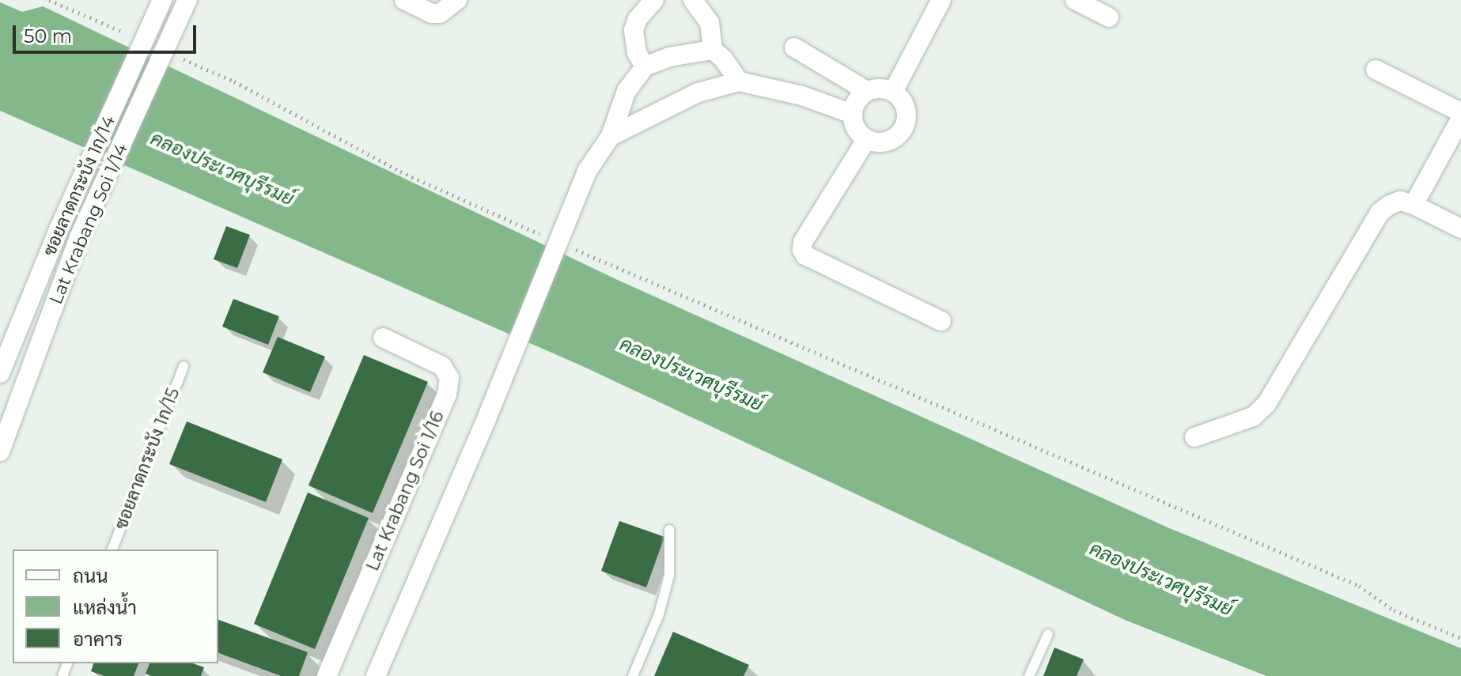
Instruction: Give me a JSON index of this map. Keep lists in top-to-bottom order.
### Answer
{
  "streets": {
    "street": ["ซอยลาดกระบัง 1ก/14", "Lat Krabang Soi 1/14", "Lat Krabang Soi 1/16"],
    "lane": ["ซอยลาดกระบัง 1ก/15"]
  },
  "water": ["คลองประเวศบุรีรมย์"],
  "legend": ["ถนน", "แหล่งน้ำ", "อาคาร"],
  "scale_bar": "50 m"
}
